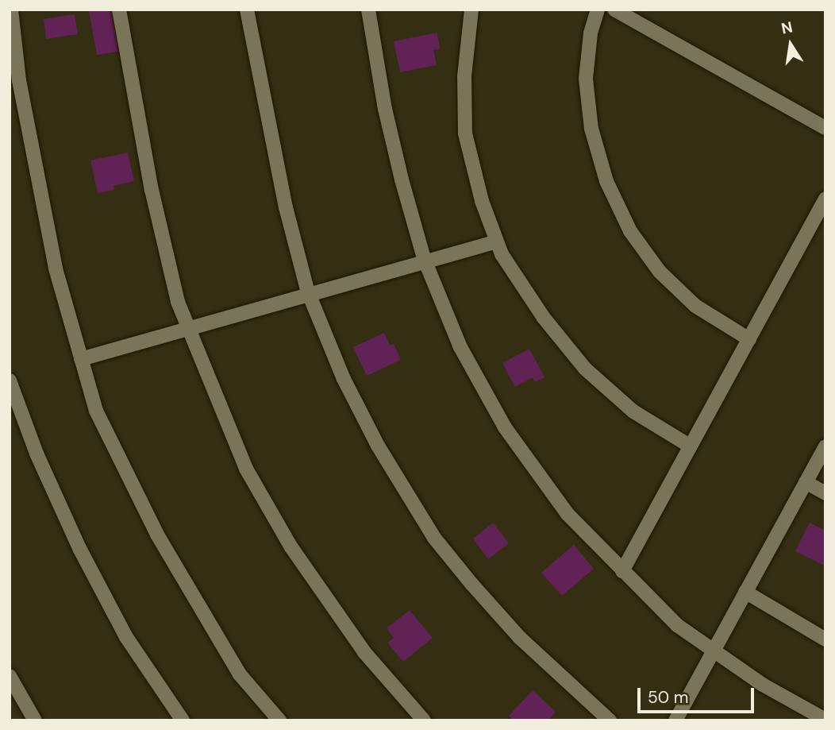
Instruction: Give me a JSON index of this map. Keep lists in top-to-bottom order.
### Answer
{
  "scale_bar": "50 m",
  "north": "top"
}
